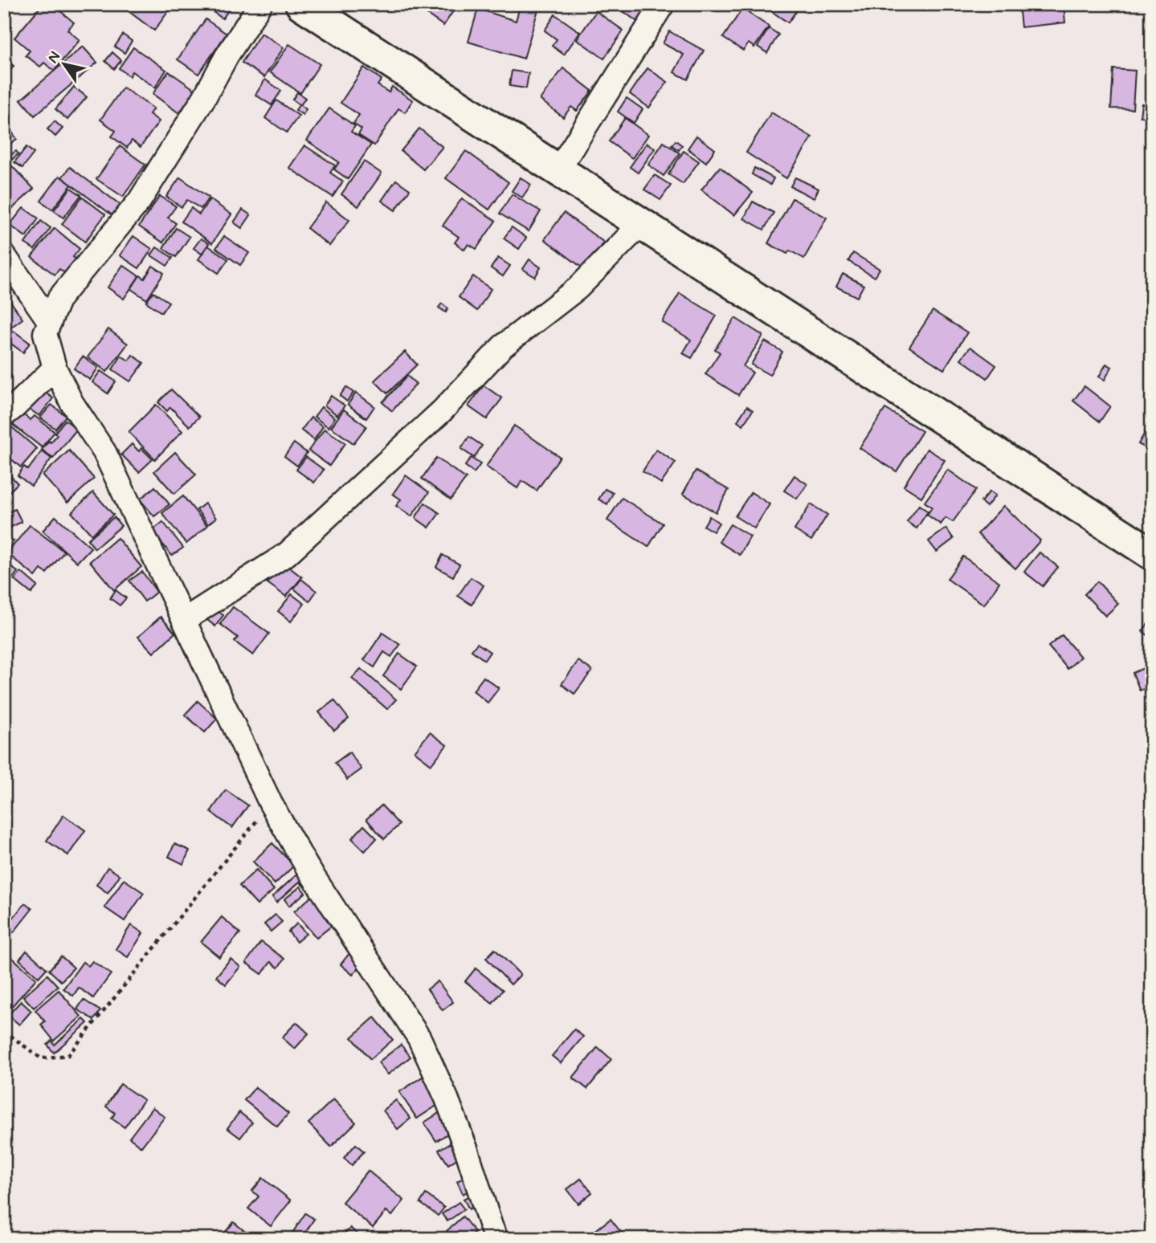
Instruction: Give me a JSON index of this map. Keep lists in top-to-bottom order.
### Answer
{
  "north": "top left"
}
